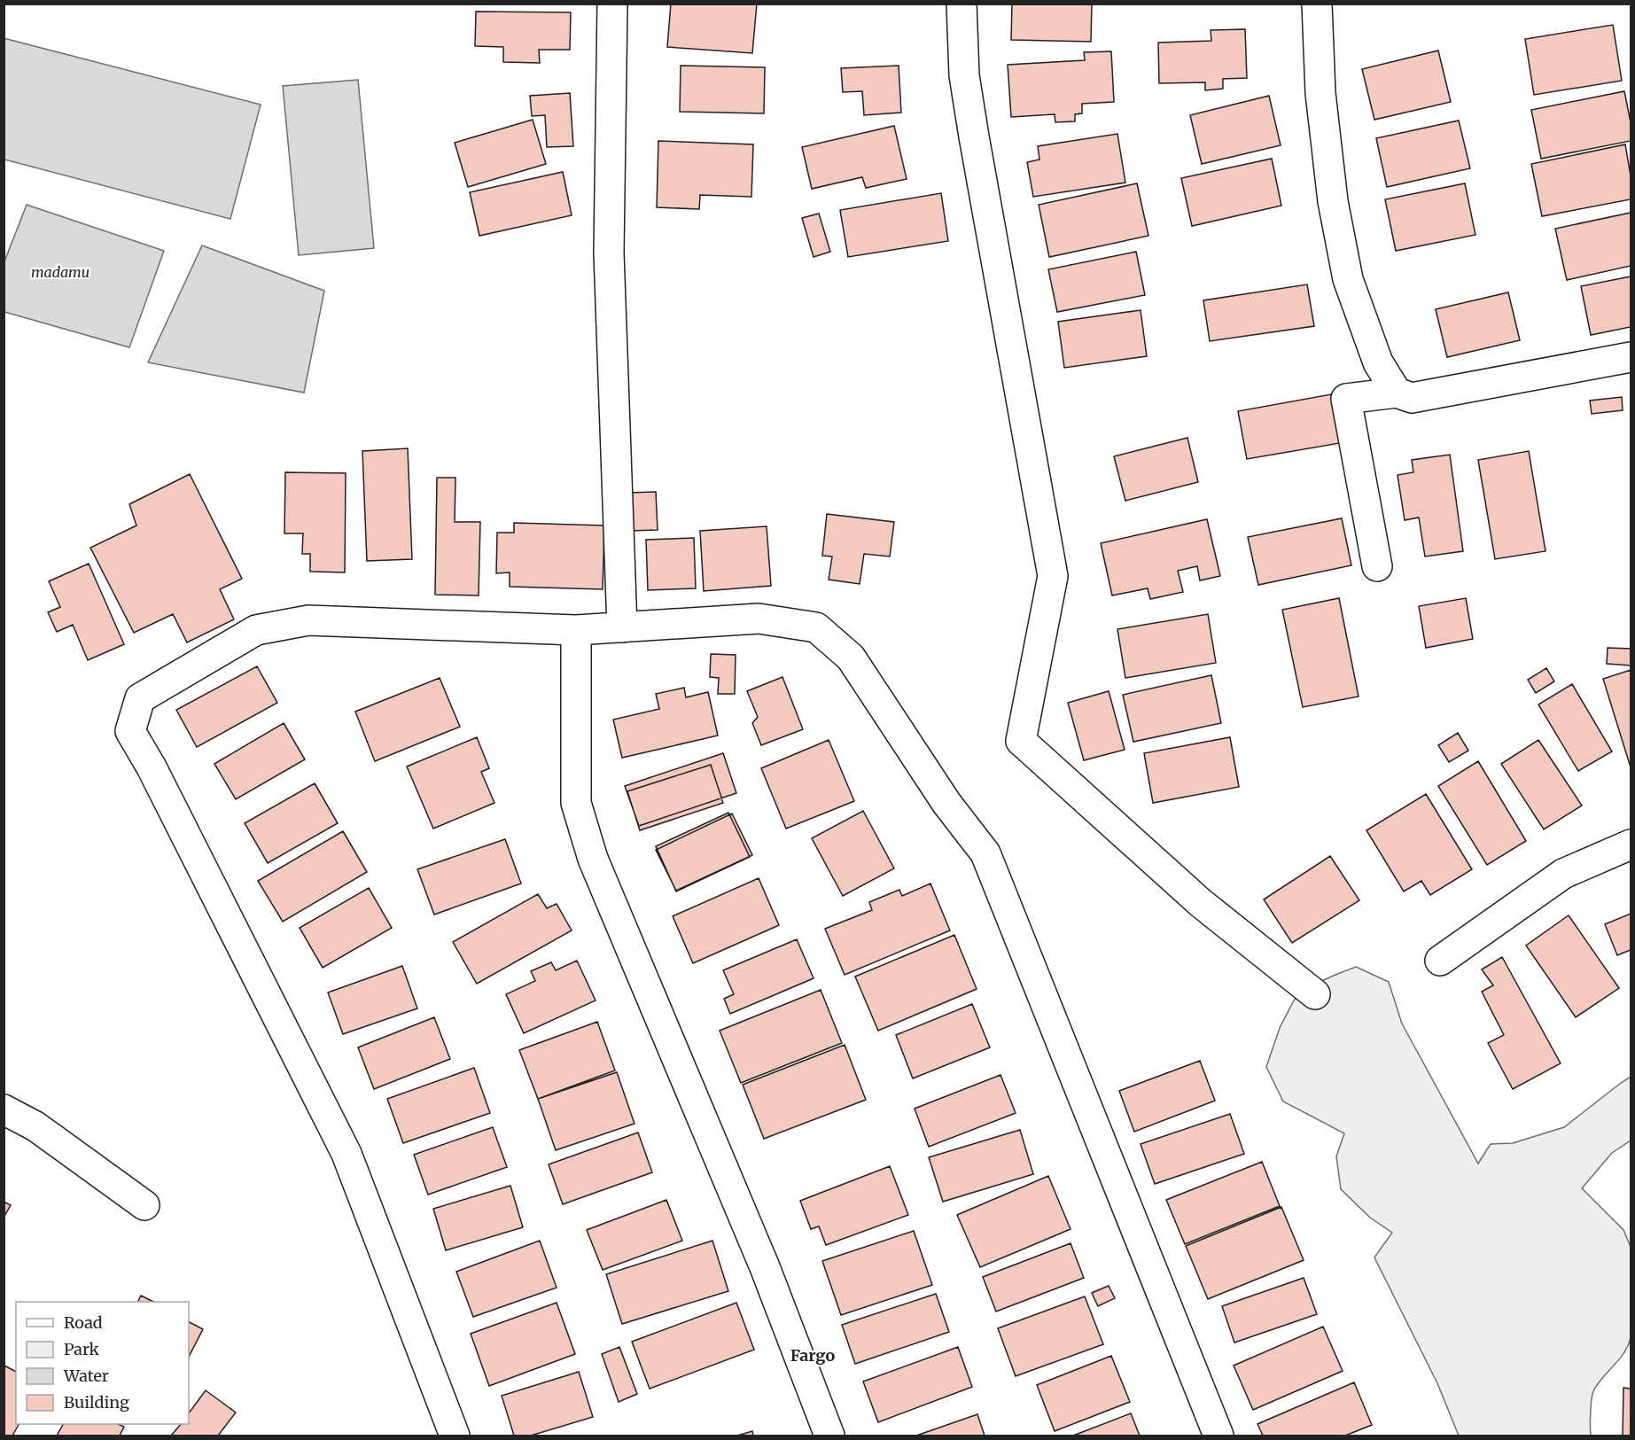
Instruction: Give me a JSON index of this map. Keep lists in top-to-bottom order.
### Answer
{
  "districts": ["Fargo"],
  "water": ["madamu"],
  "legend": [
    "Road",
    "Park",
    "Water",
    "Building"
  ]
}
